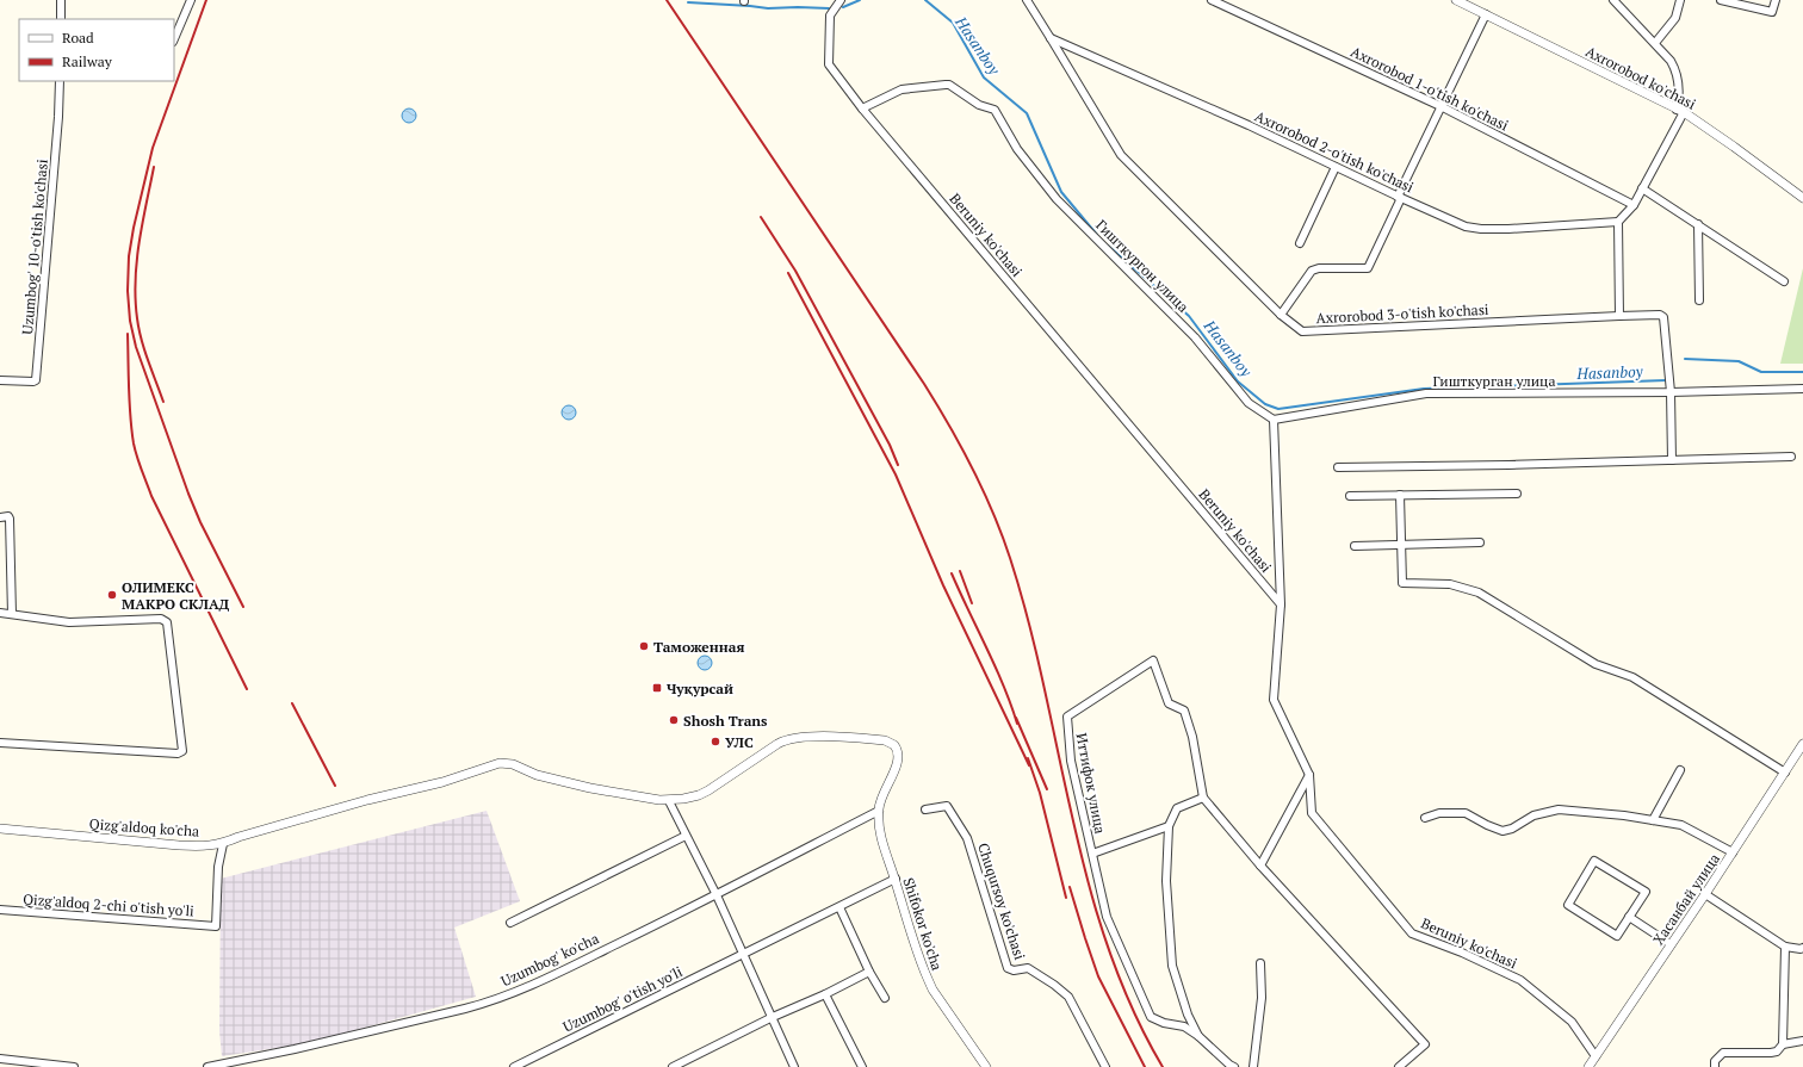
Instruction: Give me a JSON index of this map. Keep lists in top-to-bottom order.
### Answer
{
  "streets": {
    "street": [
      "Axrorobod ko'chasi",
      "Axrorobod 1-o'tish ko'chasi",
      "Axrorobod 2-o'tish ko'chasi",
      "Beruniy ko'chasi",
      "Uzumbog' 10-o'tish ko'chasi",
      "Гишткургон улица",
      "Axrorobod 3-o'tish ko'chasi",
      "Гишткурган улица",
      "Иттифок улица",
      "Qizg'aldoq ko'cha",
      "Хасанбай улица",
      "Chuqursoy ko'chasi",
      "Qizg'aldoq 2-chi o'tish yo'li",
      "Shifokor ko'cha",
      "Uzumbog' ko'cha",
      "Uzumbog' o'tish yo'li"
    ]
  },
  "crossings": [
    ["Axrorobod 2-o'tish ko'chasi", "Axrorobod 3-o'tish ko'chasi"],
    ["Beruniy ko'chasi", "Гишткургон улица"],
    ["Beruniy ko'chasi", "Хасанбай улица"],
    ["Гишткургон улица", "Гишткурган улица"],
    ["Axrorobod 3-o'tish ko'chasi", "Гишткурган улица"],
    ["Qizg'aldoq ko'cha", "Qizg'aldoq 2-chi o'tish yo'li"],
    ["Qizg'aldoq ko'cha", "Shifokor ko'cha"],
    ["Shifokor ko'cha", "Uzumbog' ko'cha"],
    ["Shifokor ko'cha", "Uzumbog' o'tish yo'li"]
  ],
  "water": ["Hasanboy"],
  "places": {
    "other": [
      "ОЛИМЕКС МАКРО СКЛАД",
      "Таможенная",
      "Shosh Trans",
      "УЛС"
    ],
    "transit": ["Чуқурсай"]
  },
  "legend": ["Road", "Railway"]
}
